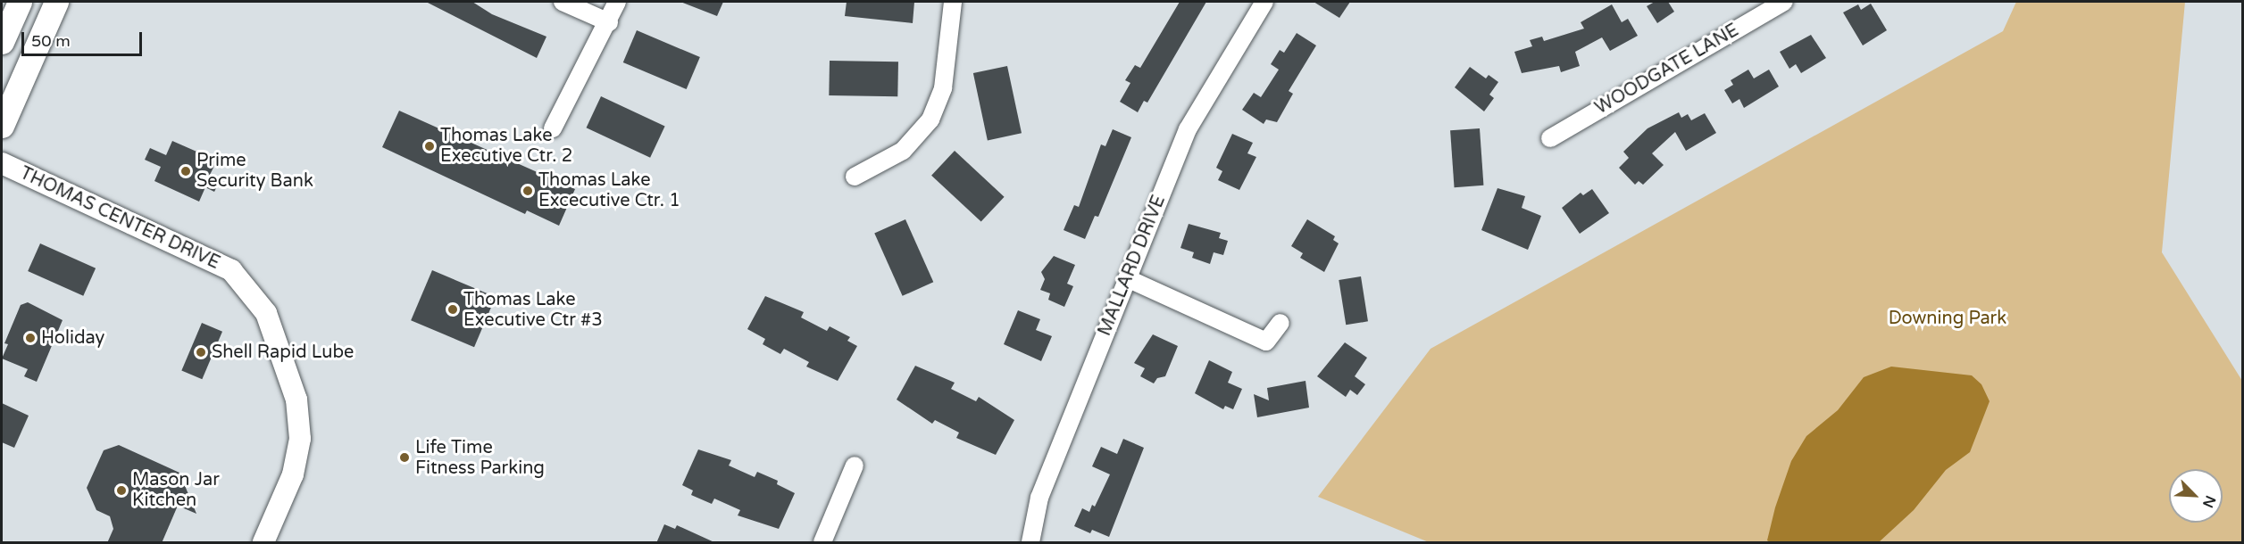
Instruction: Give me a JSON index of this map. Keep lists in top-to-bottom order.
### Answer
{
  "streets": {
    "street": ["WOODGATE LANE", "THOMAS CENTER DRIVE", "MALLARD DRIVE"]
  },
  "parks": ["Downing Park"],
  "places": [
    "Thomas Lake Executive Ctr. 2",
    "Prime Security Bank",
    "Thomas Lake Excecutive Ctr. 1",
    "Thomas Lake Executive Ctr #3",
    "Holiday",
    "Shell Rapid Lube",
    "Life Time Fitness Parking",
    "Mason Jar Kitchen"
  ],
  "scale_bar": "50 m",
  "north": "bottom right"
}
